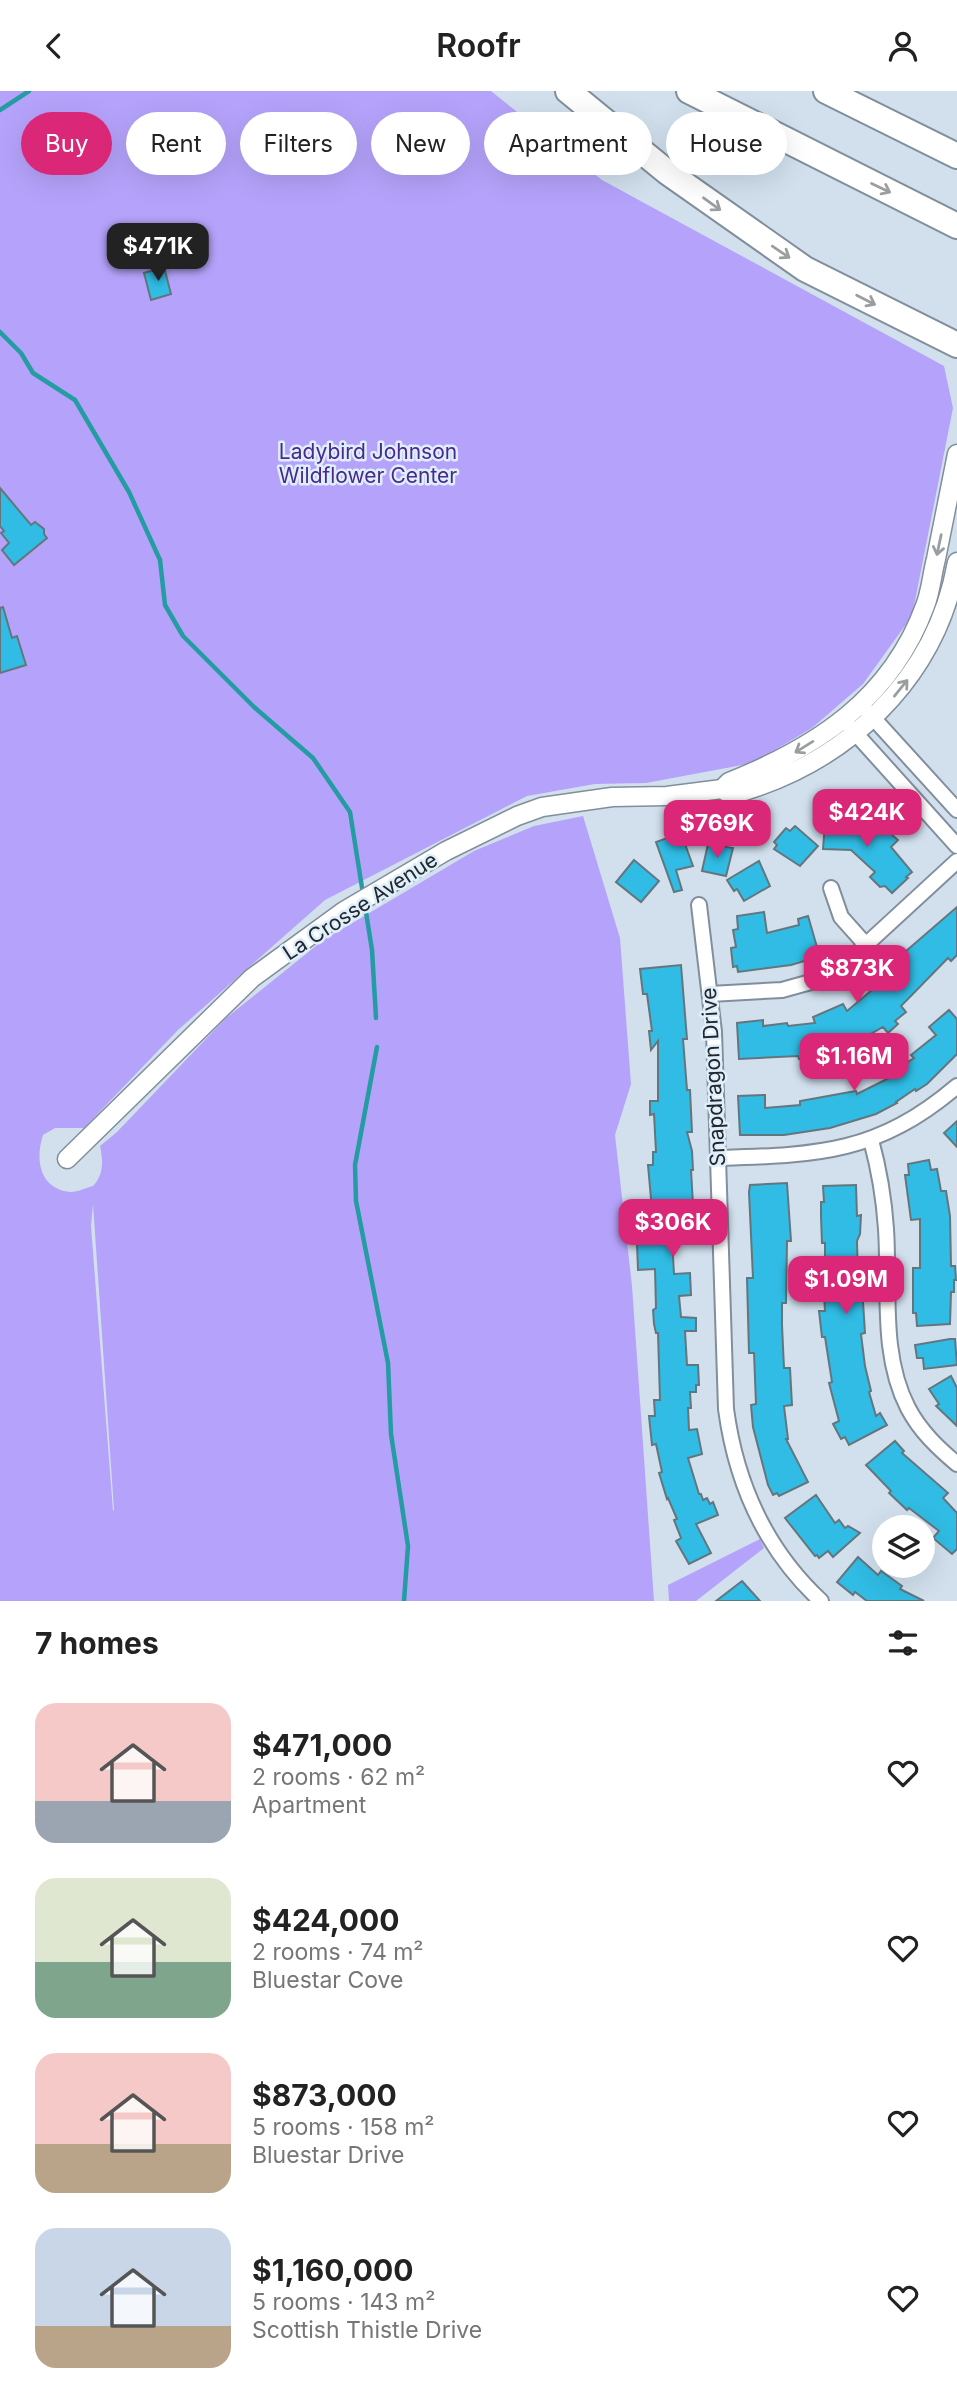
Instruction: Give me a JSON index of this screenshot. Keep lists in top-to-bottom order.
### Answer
{
  "streets": {
    "street": ["La Crosse Avenue", "Snapdragon Drive"]
  },
  "parks": ["Ladybird Johnson Wildflower Center"],
  "page": {
    "header": "Roofr",
    "chip": [
      "Buy",
      "Rent",
      "Filters",
      "New",
      "Apartment",
      "House"
    ],
    "price": [
      "$471K",
      "$424K",
      "$769K",
      "$873K",
      "$1.16M",
      "$306K",
      "$1.09M"
    ],
    "heading": "7 homes",
    "list": [
      {
        "name": "$471,000",
        "note": "2 rooms · 62 m² · Apartment"
      },
      {
        "name": "$424,000",
        "note": "2 rooms · 74 m² · Bluestar Cove"
      },
      {
        "name": "$873,000",
        "note": "5 rooms · 158 m² · Bluestar Drive"
      },
      {
        "name": "$1,160,000",
        "note": "5 rooms · 143 m² · Scottish Thistle Drive"
      }
    ]
  }
}
